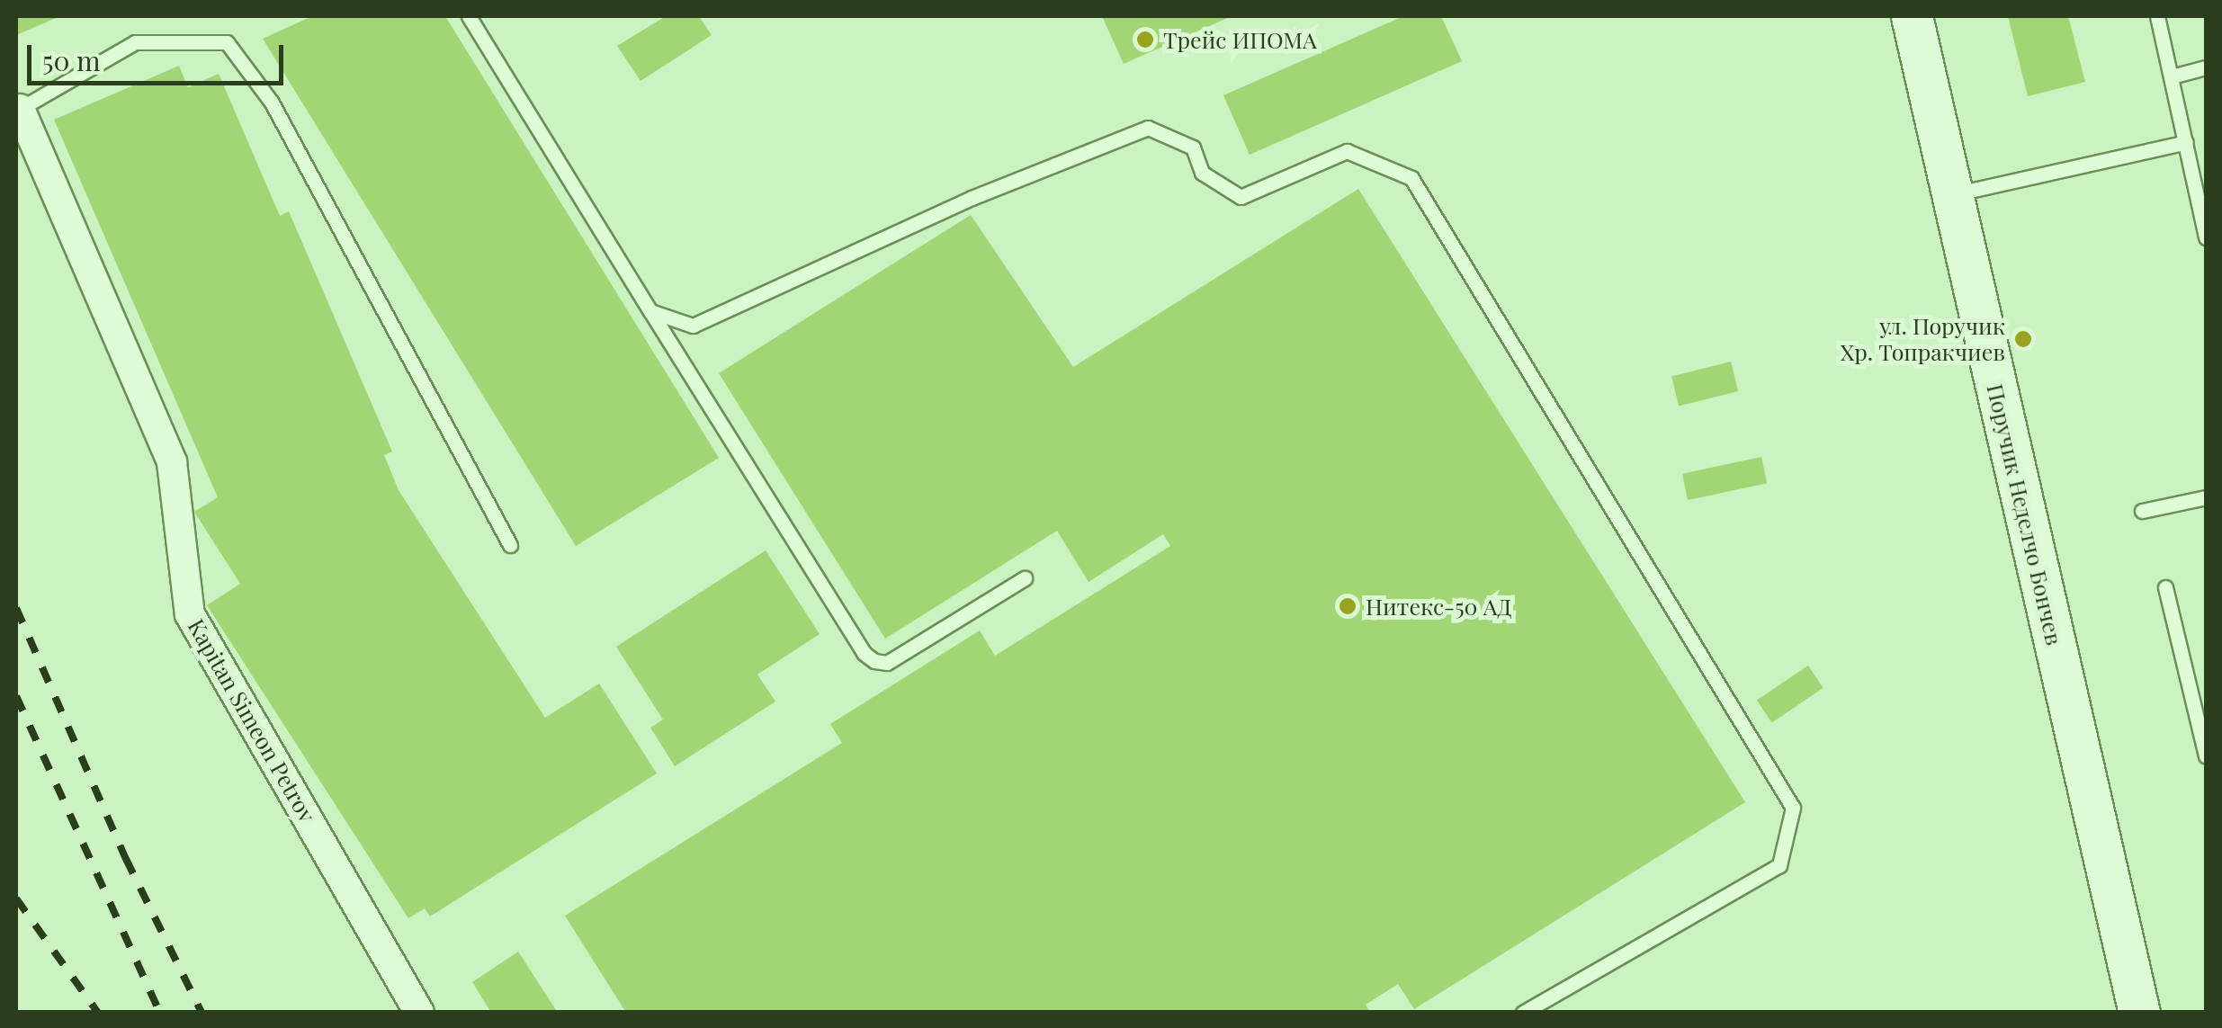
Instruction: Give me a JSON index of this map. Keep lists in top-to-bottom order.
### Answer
{
  "streets": {
    "street": ["Поручик Неделчо Бончев", "Kapitan Simeon Petrov"]
  },
  "places": ["Трейс ИПОМА", "ул. Поручик Хр. Топракчиев", "Нитекс-50 АД"],
  "scale_bar": "50 m"
}
